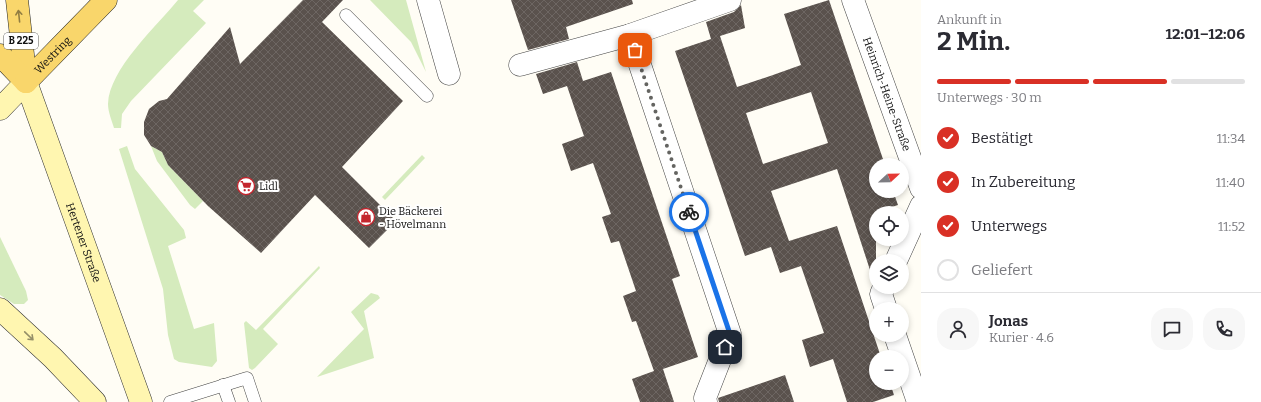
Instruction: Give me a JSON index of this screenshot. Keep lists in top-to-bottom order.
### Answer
{
  "streets": {
    "main road": ["B 225", "Westring", "Hertener Straße"],
    "street": ["Heinrich-Heine-Straße"]
  },
  "crossings": [
    ["Westring", "Hertener Straße"]
  ],
  "places": {
    "supermarket": ["Lidl"],
    "shop": ["Die Bäckerei - Hövelmann"]
  },
  "north": "right",
  "page": {
    "heading": ["2 Min.", "Ankunft in", "12:01–12:06"],
    "panel": ["Jonas", "Kurier · 4.6"],
    "bar": "Unterwegs · 30 m",
    "list": [
      ["Bestätigt", "11:34"],
      ["In Zubereitung", "11:40"],
      ["Unterwegs", "11:52"],
      "Geliefert"
    ],
    "map_buttons": ["+", "−"]
  }
}
